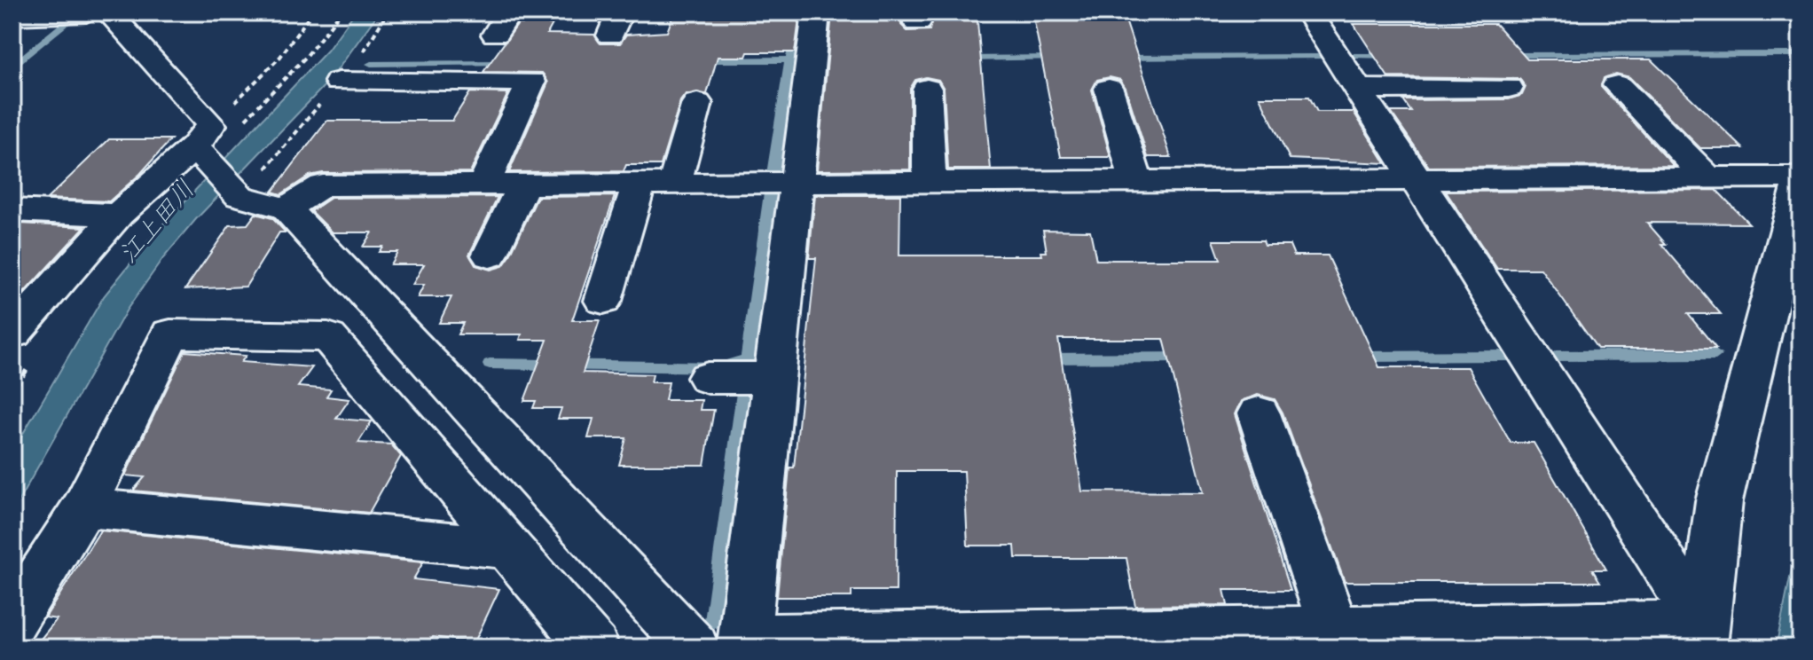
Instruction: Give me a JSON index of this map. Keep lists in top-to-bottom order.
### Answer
{
  "water": ["江上田川"]
}
